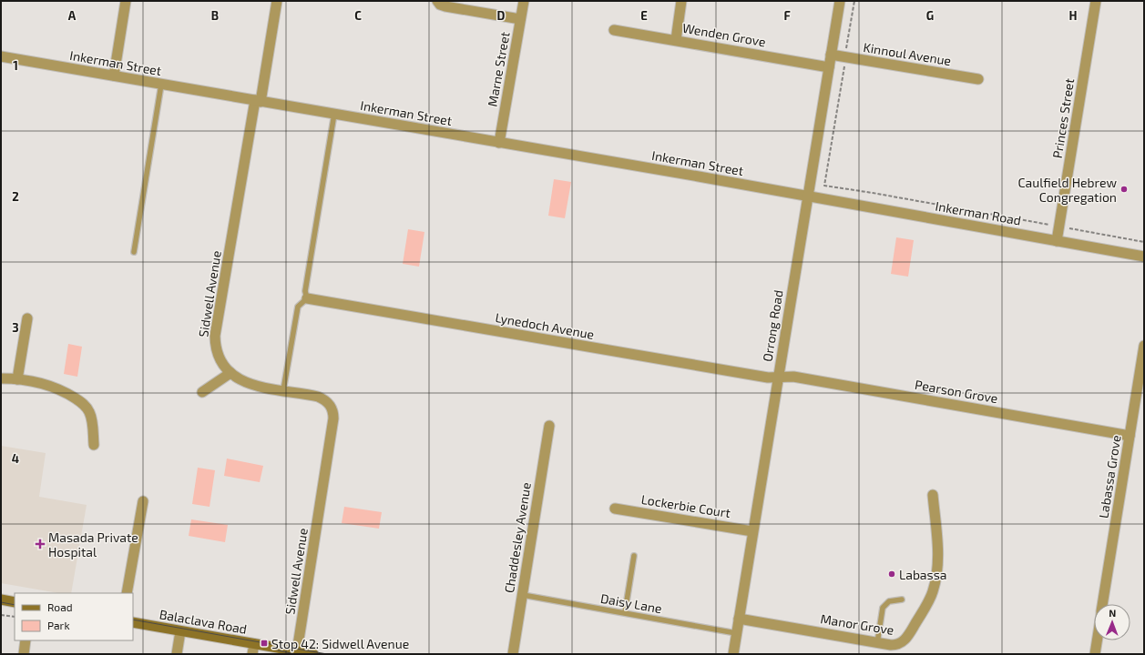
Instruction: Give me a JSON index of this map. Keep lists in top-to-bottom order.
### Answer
{
  "streets": {
    "main road": ["Balaclava Road"],
    "street": [
      "Wenden Grove",
      "Kinnoul Avenue",
      "Inkerman Street",
      "Marne Street",
      "Princes Street",
      "Inkerman Road",
      "Sidwell Avenue",
      "Lynedoch Avenue",
      "Orrong Road",
      "Pearson Grove",
      "Labassa Grove",
      "Lockerbie Court",
      "Chaddesley Avenue",
      "Manor Grove"
    ],
    "lane": ["Daisy Lane"]
  },
  "crossings": [
    ["Wenden Grove", "Orrong Road"],
    ["Kinnoul Avenue", "Orrong Road"],
    ["Inkerman Street", "Marne Street"],
    ["Inkerman Street", "Inkerman Road"],
    ["Inkerman Street", "Sidwell Avenue"],
    ["Inkerman Street", "Orrong Road"],
    ["Princes Street", "Inkerman Road"],
    ["Inkerman Road", "Orrong Road"],
    ["Sidwell Avenue", "Balaclava Road"],
    ["Lynedoch Avenue", "Orrong Road"],
    ["Lynedoch Avenue", "Pearson Grove"],
    ["Orrong Road", "Pearson Grove"],
    ["Orrong Road", "Lockerbie Court"],
    ["Orrong Road", "Daisy Lane"],
    ["Orrong Road", "Manor Grove"],
    ["Pearson Grove", "Labassa Grove"],
    ["Chaddesley Avenue", "Daisy Lane"]
  ],
  "places": {
    "other": ["Caulfield Hebrew Congregation", "Labassa"],
    "health": ["Masada Private Hospital"],
    "transit": ["Stop 42: Sidwell Avenue"]
  },
  "legend": ["Road", "Park"],
  "north": "top",
  "grid": {
    "columns": [
      "A",
      "B",
      "C",
      "D",
      "E",
      "F",
      "G",
      "H"
    ],
    "rows": [
      "1",
      "2",
      "3",
      "4"
    ]
  }
}
